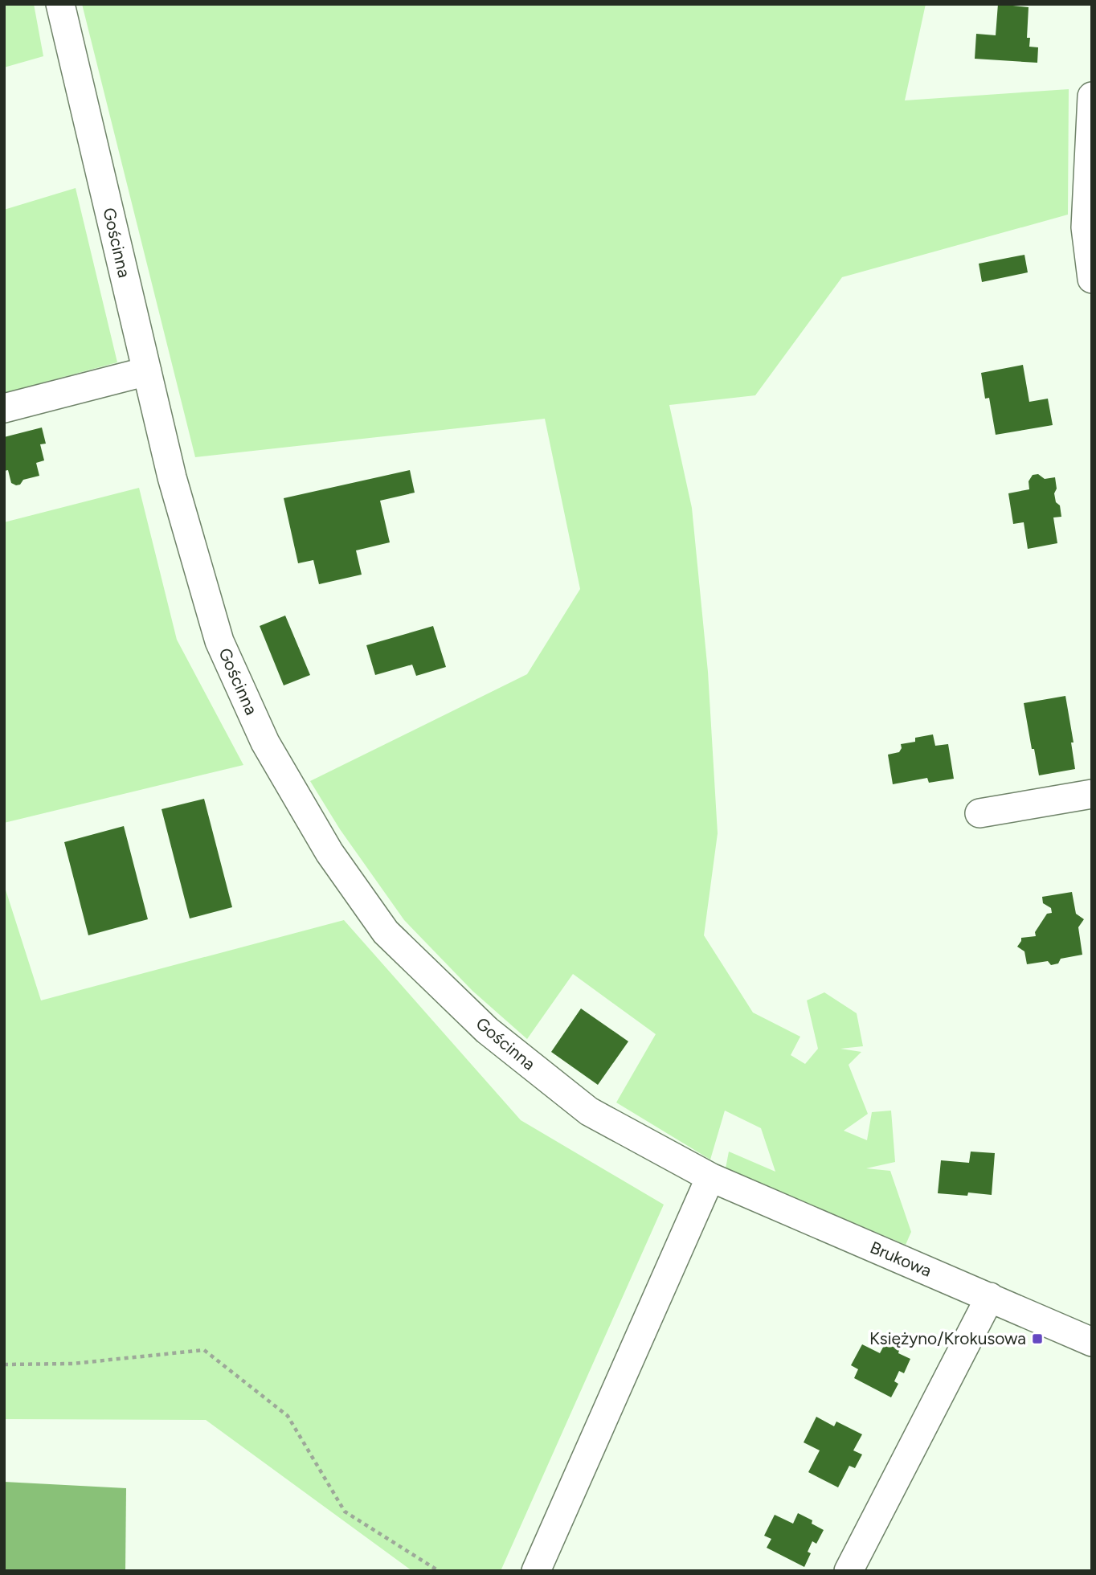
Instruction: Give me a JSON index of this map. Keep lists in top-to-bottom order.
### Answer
{
  "streets": {
    "street": ["Gościnna", "Brukowa"]
  },
  "crossings": [
    ["Gościnna", "Brukowa"]
  ],
  "places": {
    "transit": ["Księżyno/Krokusowa"]
  }
}
